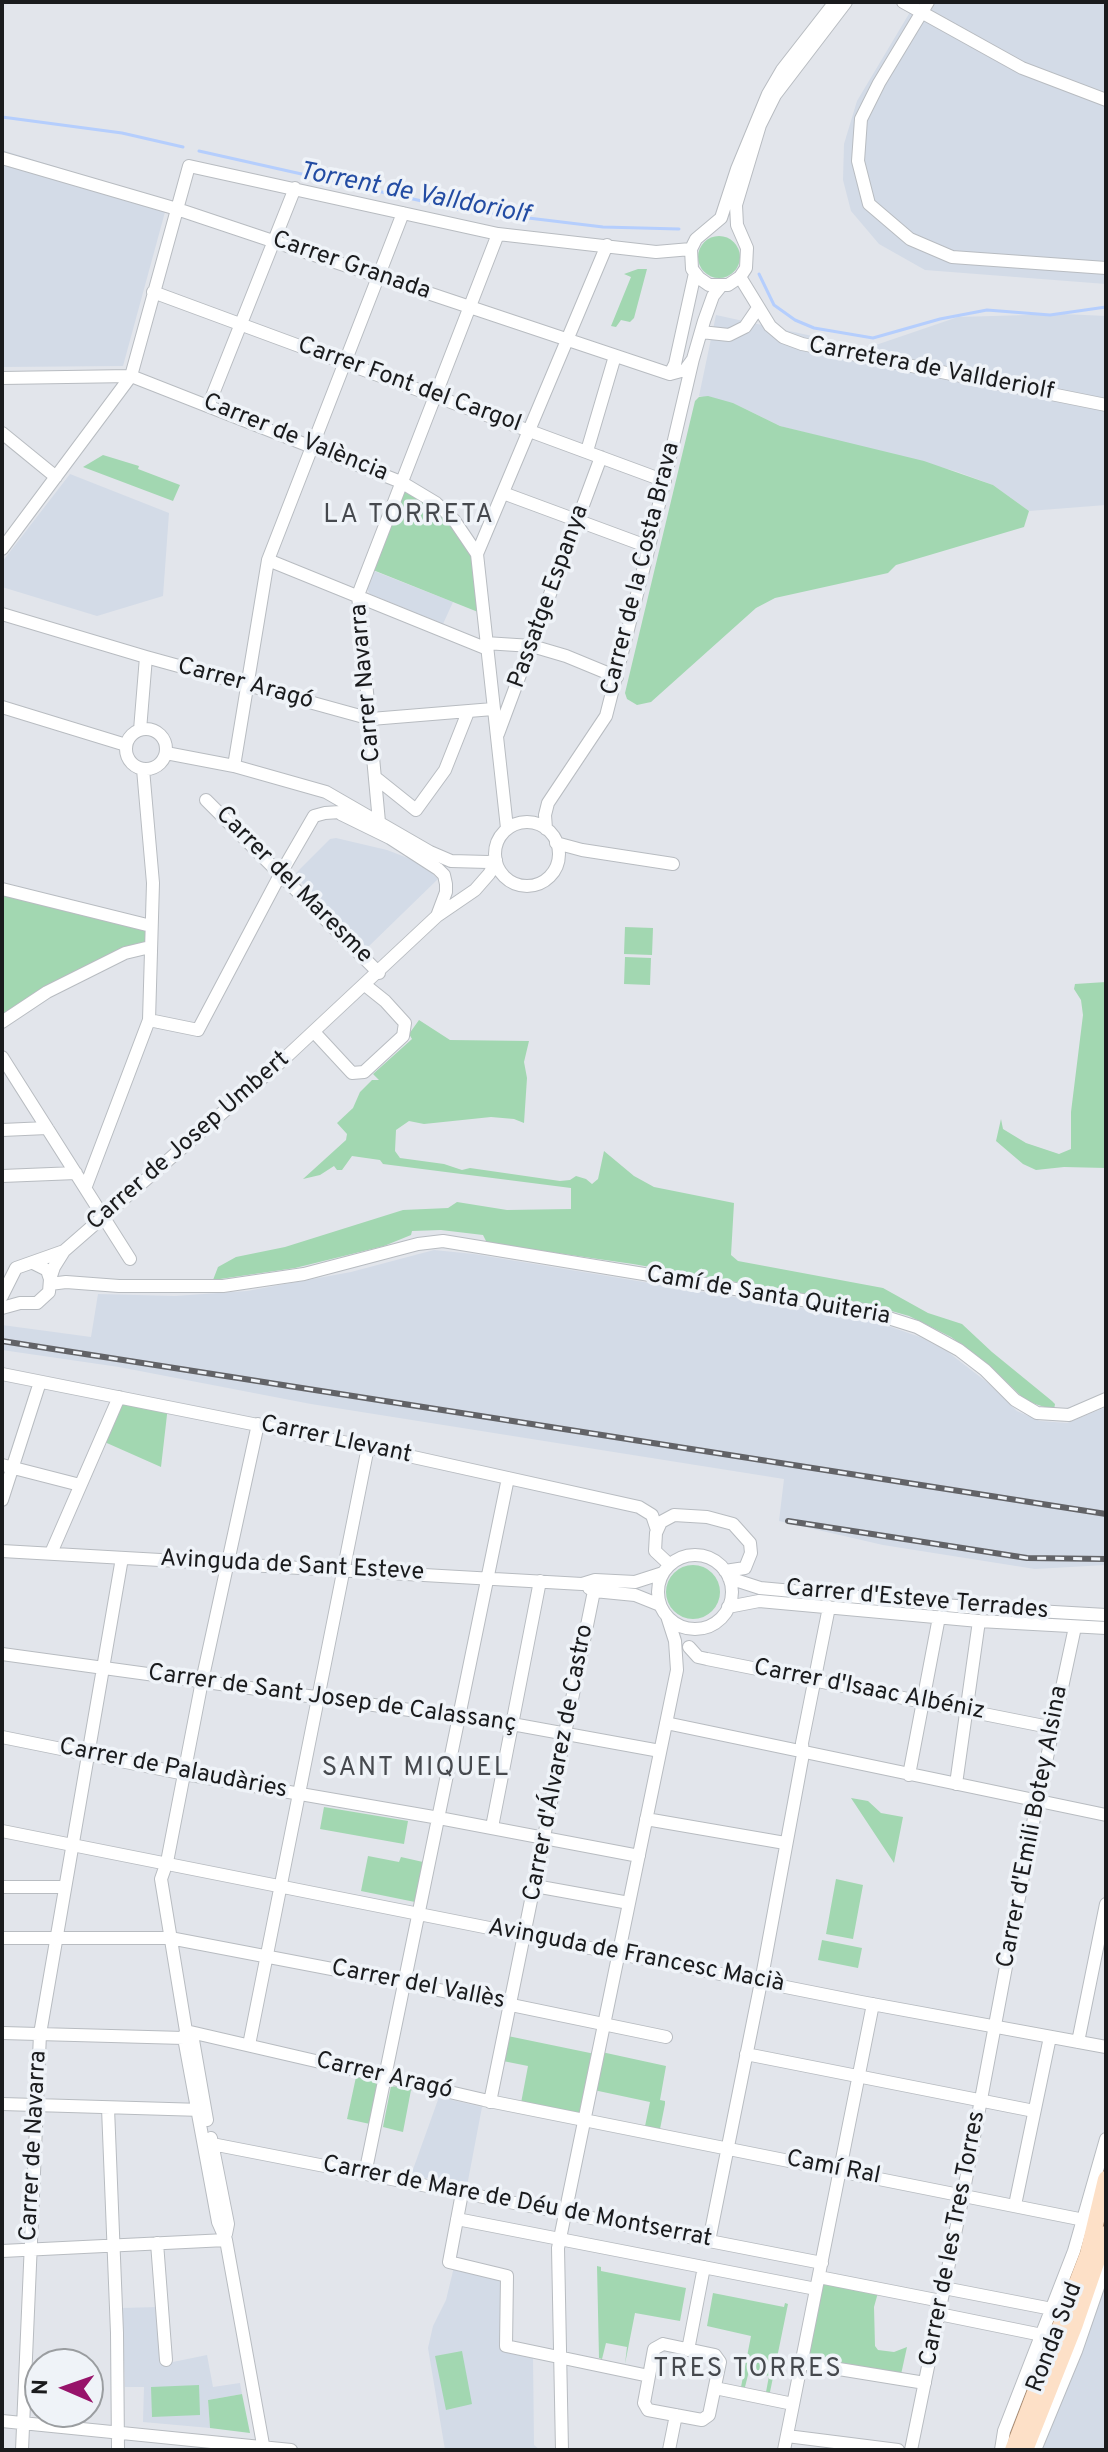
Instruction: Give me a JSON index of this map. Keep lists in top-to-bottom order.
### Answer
{
  "streets": {
    "main road": ["Ronda Sud"],
    "street": [
      "Carrer Granada",
      "Carretera de Vallderiolf",
      "Carrer Font del Cargol",
      "Carrer de València",
      "Carrer de la Costa Brava",
      "Passatge Espanya",
      "Carrer Navarra",
      "Carrer Aragó",
      "Carrer del Maresme",
      "Carrer de Josep Umbert",
      "Camí de Santa Quiteria",
      "Carrer Llevant",
      "Avinguda de Sant Esteve",
      "Carrer d'Esteve Terrades",
      "Carrer d'Isaac Albéniz",
      "Carrer de Sant Josep de Calassanç",
      "Carrer d'Álvarez de Castro",
      "Carrer de Palaudàries",
      "Carrer d'Emili Botey Alsina",
      "Avinguda de Francesc Macià",
      "Carrer del Vallès",
      "Carrer de Navarra",
      "Camí Ral",
      "Carrer de Mare de Déu de Montserrat",
      "Carrer de les Tres Torres"
    ]
  },
  "crossings": [
    ["Carrer Granada", "Carrer Navarra"],
    ["Carretera de Vallderiolf", "Carrer de la Costa Brava"],
    ["Carrer Font del Cargol", "Carrer de la Costa Brava"],
    ["Carrer Font del Cargol", "Passatge Espanya"],
    ["Carrer Font del Cargol", "Carrer Navarra"],
    ["Carrer de València", "Carrer de la Costa Brava"],
    ["Carrer de València", "Passatge Espanya"],
    ["Carrer de València", "Carrer Navarra"],
    ["Carrer de València", "Carrer Aragó"],
    ["Carrer Navarra", "Carrer Aragó"],
    ["Carrer Aragó", "Carrer d'Álvarez de Castro"],
    ["Carrer Aragó", "Carrer de Navarra"],
    ["Carrer Aragó", "Camí Ral"],
    ["Carrer del Maresme", "Carrer de Josep Umbert"],
    ["Carrer Llevant", "Avinguda de Sant Esteve"],
    ["Carrer Llevant", "Carrer d'Esteve Terrades"],
    ["Avinguda de Sant Esteve", "Carrer d'Esteve Terrades"],
    ["Avinguda de Sant Esteve", "Carrer d'Álvarez de Castro"],
    ["Avinguda de Sant Esteve", "Carrer de Navarra"],
    ["Carrer d'Esteve Terrades", "Carrer d'Emili Botey Alsina"],
    ["Carrer d'Isaac Albéniz", "Carrer d'Emili Botey Alsina"],
    ["Carrer de Sant Josep de Calassanç", "Carrer d'Álvarez de Castro"],
    ["Carrer de Sant Josep de Calassanç", "Carrer de Navarra"],
    ["Carrer d'Álvarez de Castro", "Carrer de Palaudàries"],
    ["Carrer d'Álvarez de Castro", "Avinguda de Francesc Macià"],
    ["Carrer d'Álvarez de Castro", "Carrer del Vallès"],
    ["Carrer de Palaudàries", "Carrer de Navarra"],
    ["Carrer d'Emili Botey Alsina", "Avinguda de Francesc Macià"],
    ["Carrer d'Emili Botey Alsina", "Carrer de les Tres Torres"],
    ["Avinguda de Francesc Macià", "Carrer de Navarra"],
    ["Avinguda de Francesc Macià", "Carrer de les Tres Torres"],
    ["Carrer del Vallès", "Carrer de Navarra"],
    ["Camí Ral", "Carrer de les Tres Torres"]
  ],
  "districts": ["LA TORRETA", "SANT MIQUEL", "TRES TORRES"],
  "water": ["Torrent de Valldoriolf"],
  "north": "left"
}
